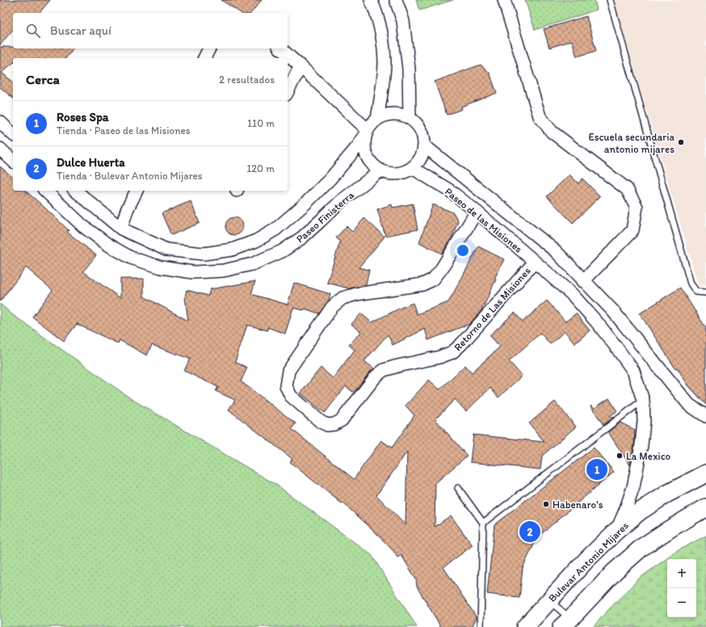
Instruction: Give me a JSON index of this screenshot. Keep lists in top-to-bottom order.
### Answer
{
  "streets": {
    "main road": ["Bulevar Antonio Mijares"],
    "street": ["Paseo Finisterra", "Paseo de las Misiones", "Retorno de Las Misiones"]
  },
  "crossings": [
    ["Paseo Finisterra", "Paseo de las Misiones"],
    ["Paseo de las Misiones", "Retorno de Las Misiones"],
    ["Paseo de las Misiones", "Bulevar Antonio Mijares"]
  ],
  "places": ["Escuela secundaria antonio mijares", "La Mexico", "Habenaro's"],
  "page": {
    "search": "Buscar aquí",
    "heading": ["Cerca", "2 resultados"],
    "list": [
      {
        "mark": "1",
        "name": "Roses Spa",
        "note": "Tienda · Paseo de las Misiones",
        "value": "110 m"
      },
      {
        "mark": "2",
        "name": "Dulce Huerta",
        "note": "Tienda · Bulevar Antonio Mijares",
        "value": "120 m"
      }
    ],
    "pins": ["1", "2"],
    "map_buttons": ["+", "−"]
  }
}
